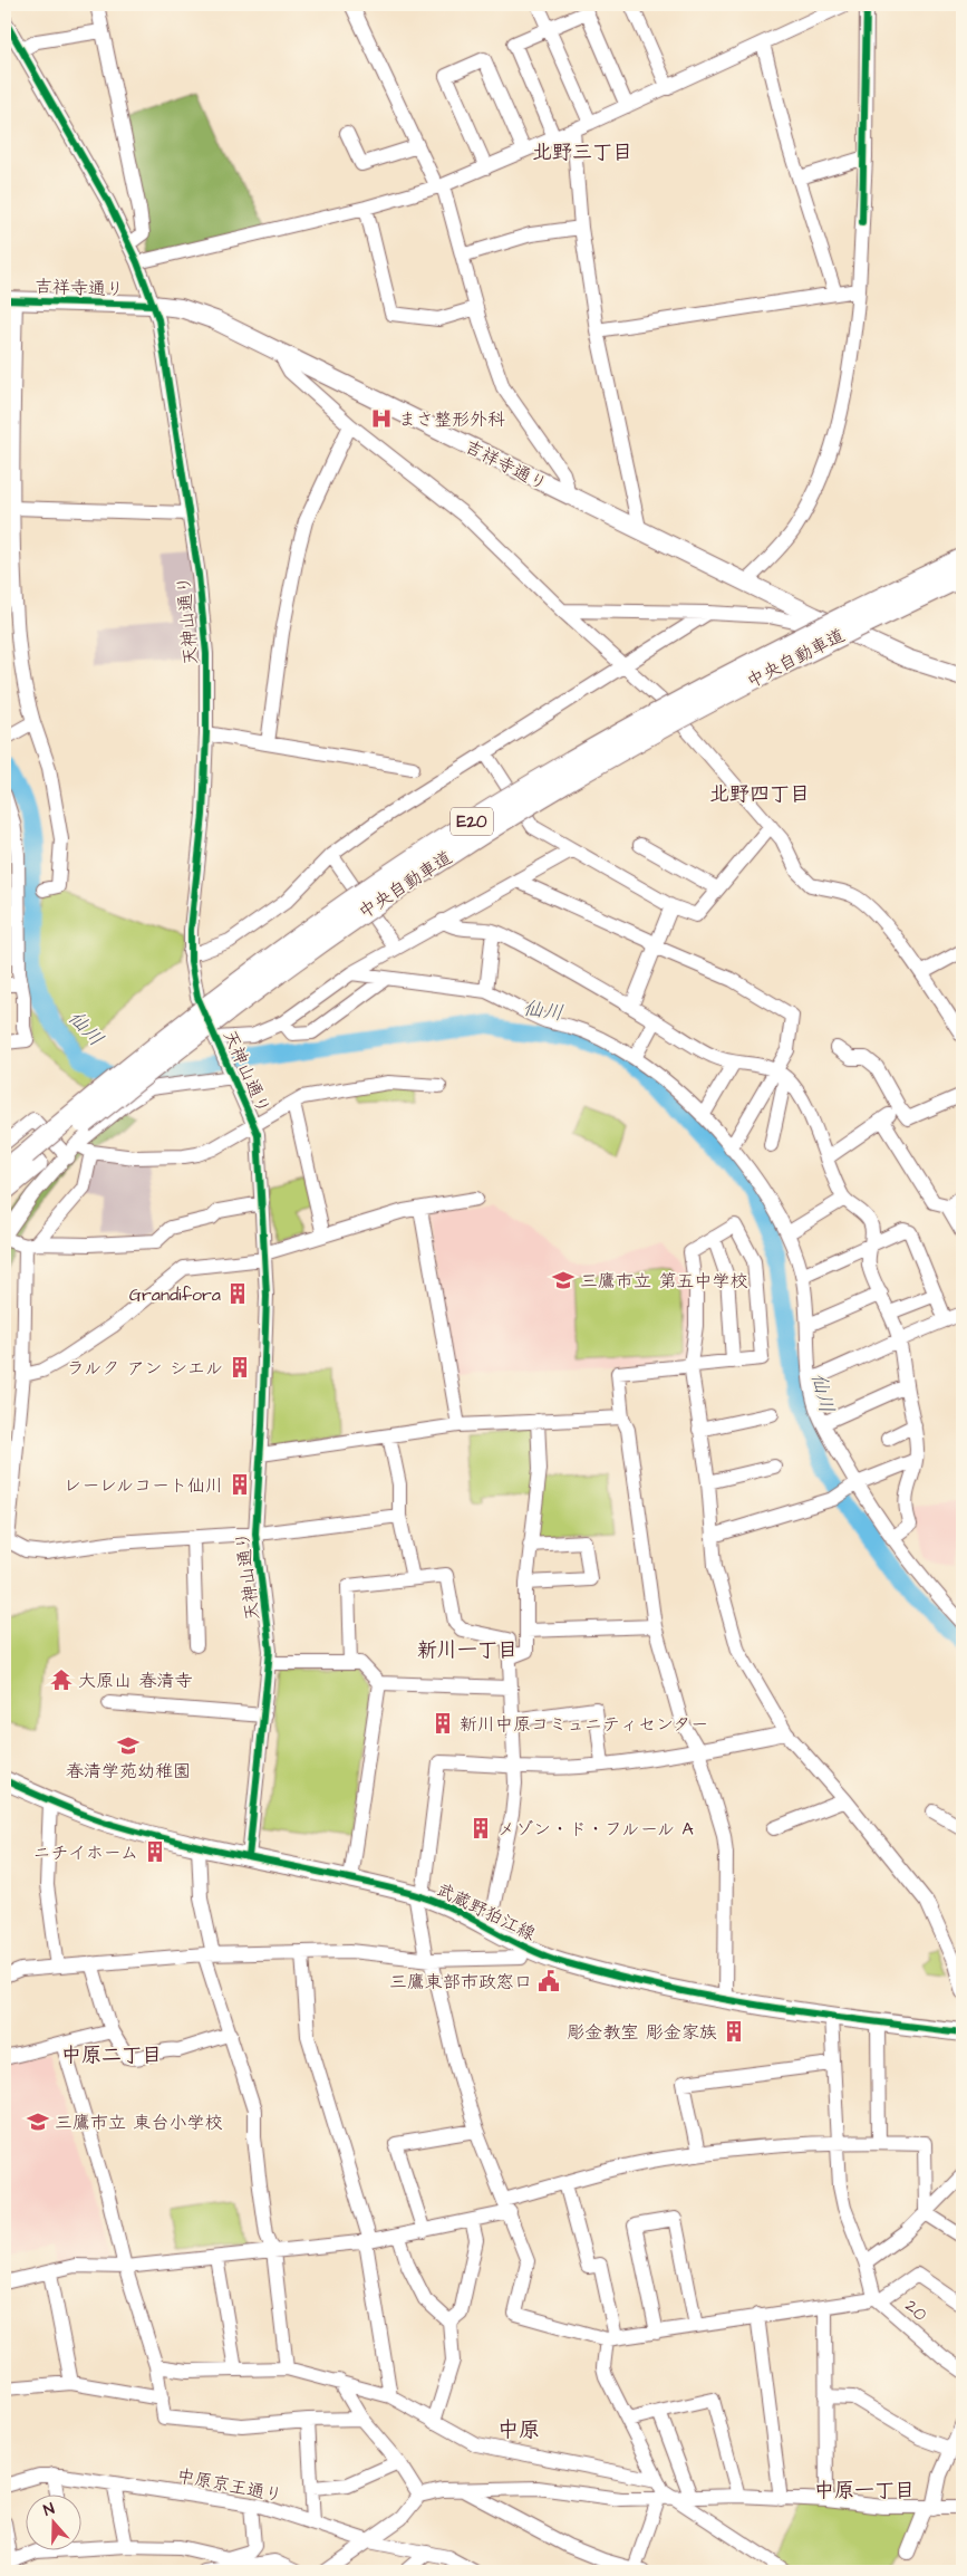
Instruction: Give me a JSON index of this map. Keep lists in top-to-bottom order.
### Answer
{
  "streets": {
    "highway": ["中央自動車道", "E20"],
    "main road": ["吉祥寺通り", "武蔵野狛江線"],
    "street": ["天神山通り", "20", "中原京王通り"]
  },
  "crossings": [
    ["吉祥寺通り", "天神山通り"],
    ["天神山通り", "武蔵野狛江線"]
  ],
  "districts": [
    "北野三丁目",
    "北野四丁目",
    "新川一丁目",
    "中原二丁目",
    "中原",
    "中原一丁目"
  ],
  "water": ["仙川"],
  "places": {
    "hospital": ["まさ整形外科"],
    "school or university": ["三鷹市立 第五中学校", "春清学苑幼稚園", "三鷹市立 東台小学校"],
    "building": [
      "Grandifora",
      "ラルク アン シエル",
      "レーレルコート仙川",
      "新川中原コミュニティセンター",
      "メゾン・ド・フルール A",
      "ニチイホーム",
      "彫金教室 彫金家族"
    ],
    "temple": ["大原山 春清寺"],
    "public building": ["三鷹東部市政窓口"]
  },
  "north": "top"
}
